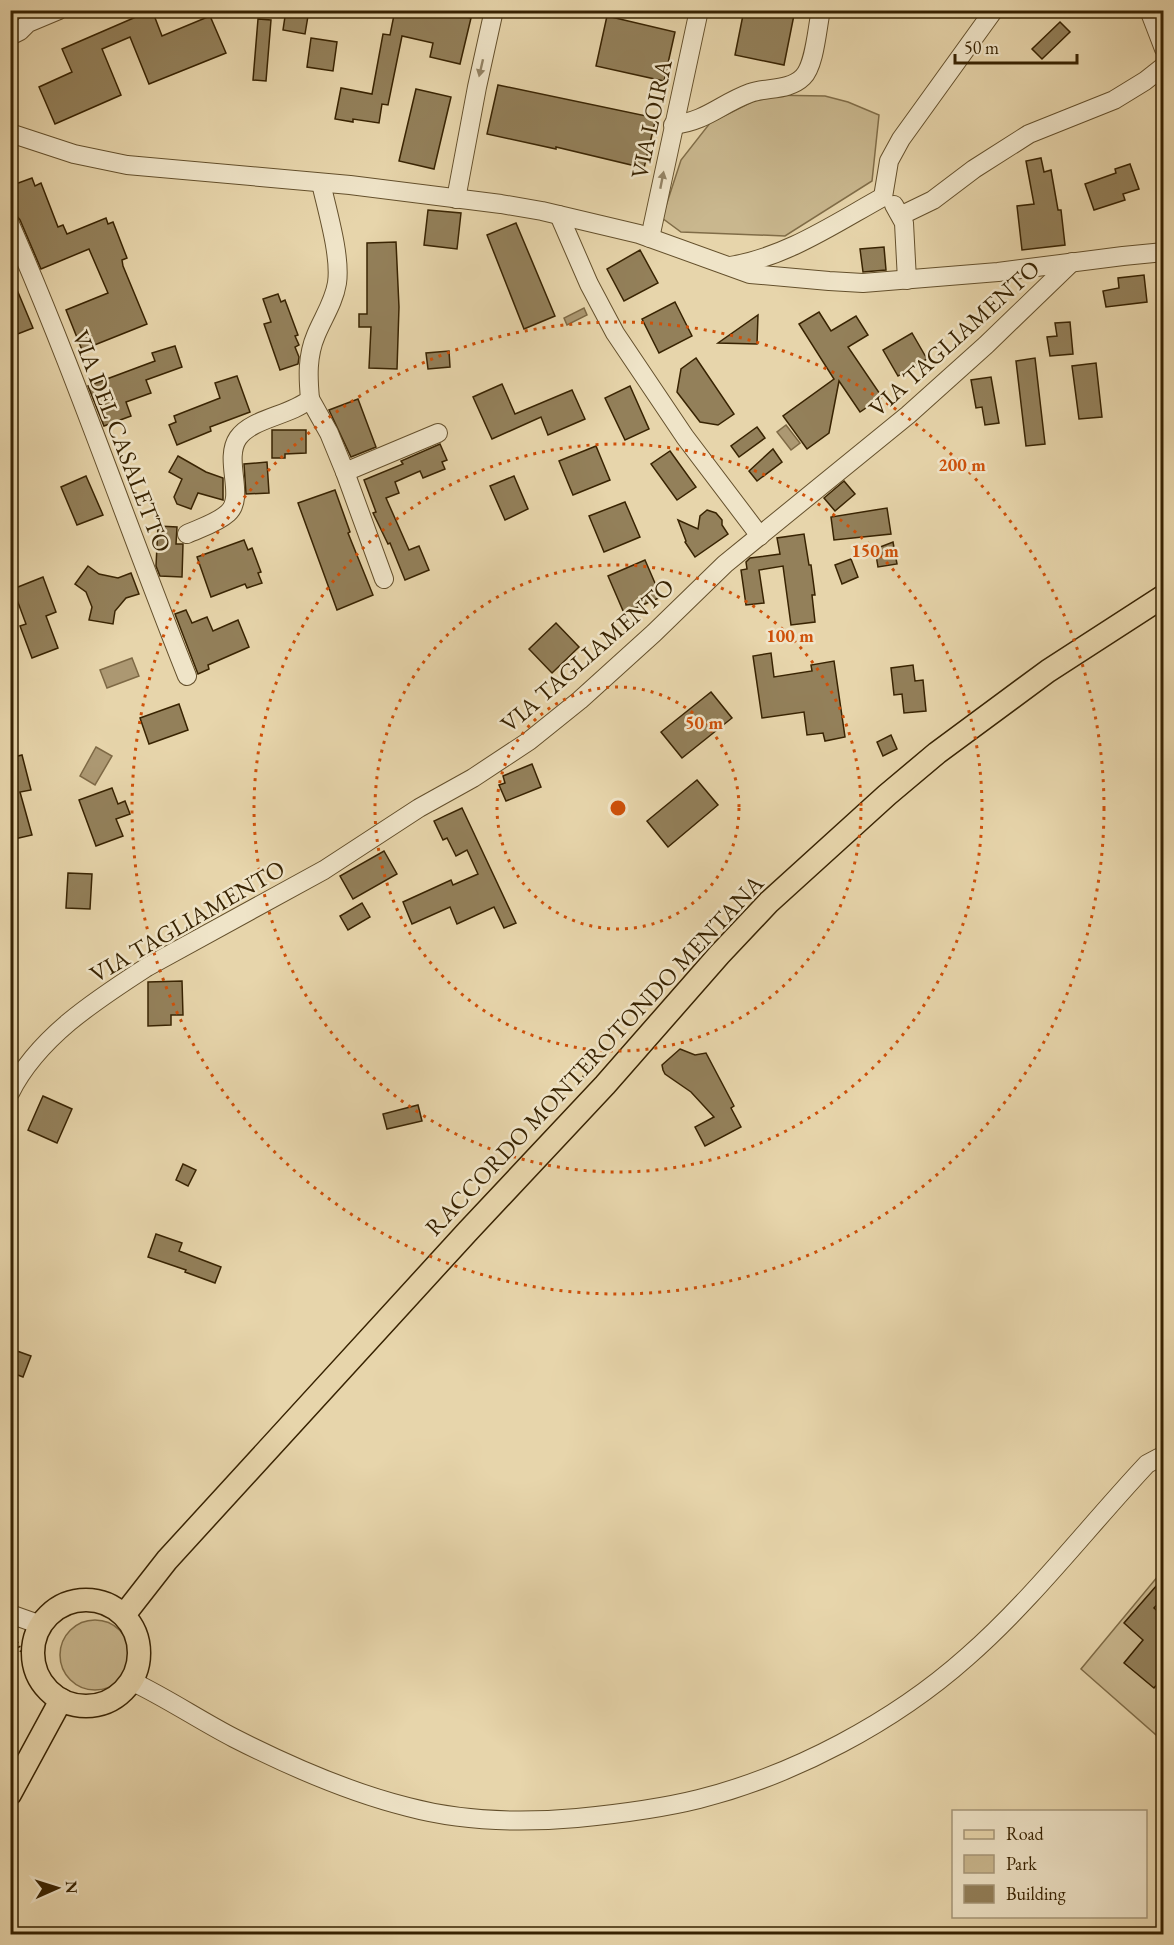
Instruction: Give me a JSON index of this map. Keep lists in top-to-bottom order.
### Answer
{
  "streets": {
    "main road": ["RACCORDO MONTEROTONDO MENTANA"],
    "street": ["VIA LOIRA", "VIA TAGLIAMENTO", "VIA DEL CASALETTO"]
  },
  "one_way": ["VIA LOIRA"],
  "legend": ["Road", "Park", "Building"],
  "scale_bar": "50 m",
  "north": "right",
  "rings": [
    "200 m",
    "150 m",
    "100 m",
    "50 m"
  ]
}
